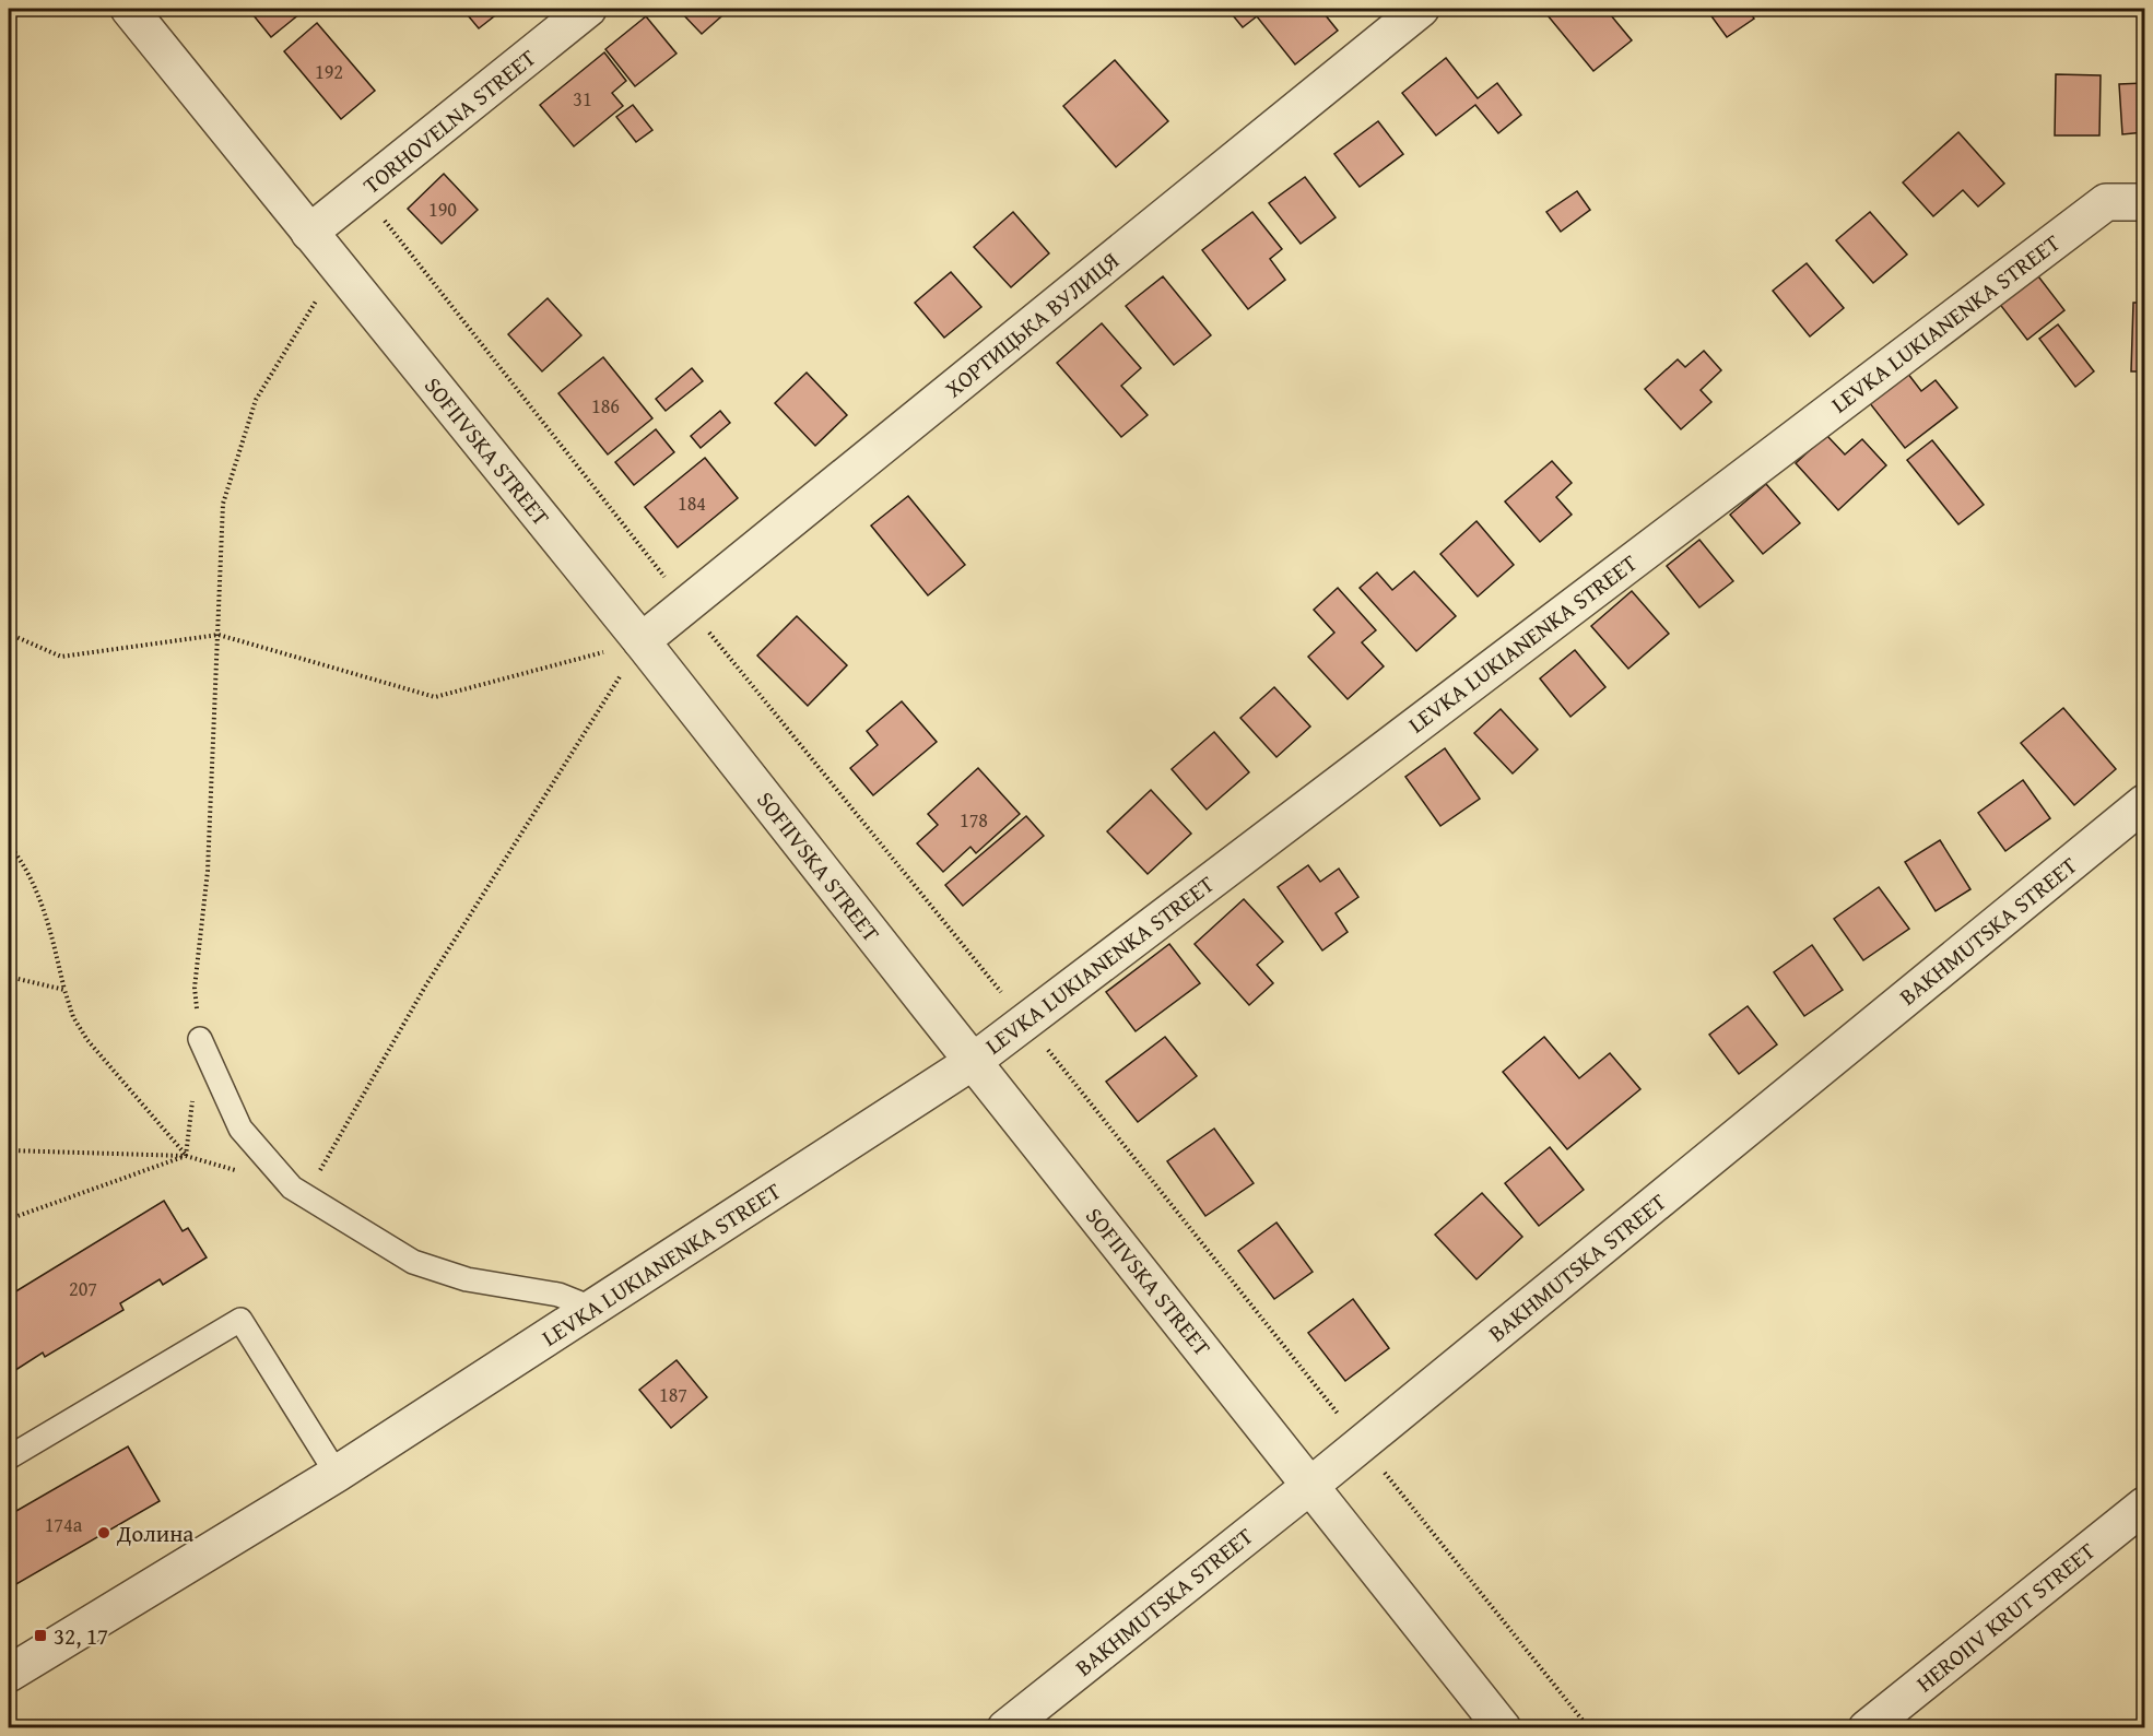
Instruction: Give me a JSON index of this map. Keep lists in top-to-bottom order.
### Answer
{
  "streets": {
    "street": [
      "TORHOVELNA STREET",
      "LEVKA LUKIANENKA STREET",
      "ХОРТИЦЬКА ВУЛИЦЯ",
      "SOFIIVSKA STREET",
      "BAKHMUTSKA STREET",
      "HEROIIV KRUT STREET"
    ]
  },
  "crossings": [
    ["TORHOVELNA STREET", "SOFIIVSKA STREET"],
    ["LEVKA LUKIANENKA STREET", "SOFIIVSKA STREET"],
    ["ХОРТИЦЬКА ВУЛИЦЯ", "SOFIIVSKA STREET"],
    ["SOFIIVSKA STREET", "BAKHMUTSKA STREET"]
  ],
  "places": {
    "other": ["Долина"],
    "transit": ["32, 17"]
  },
  "house_numbers": [
    "192",
    "31",
    "190",
    "186",
    "184",
    "178",
    "207",
    "187",
    "174а"
  ]
}
